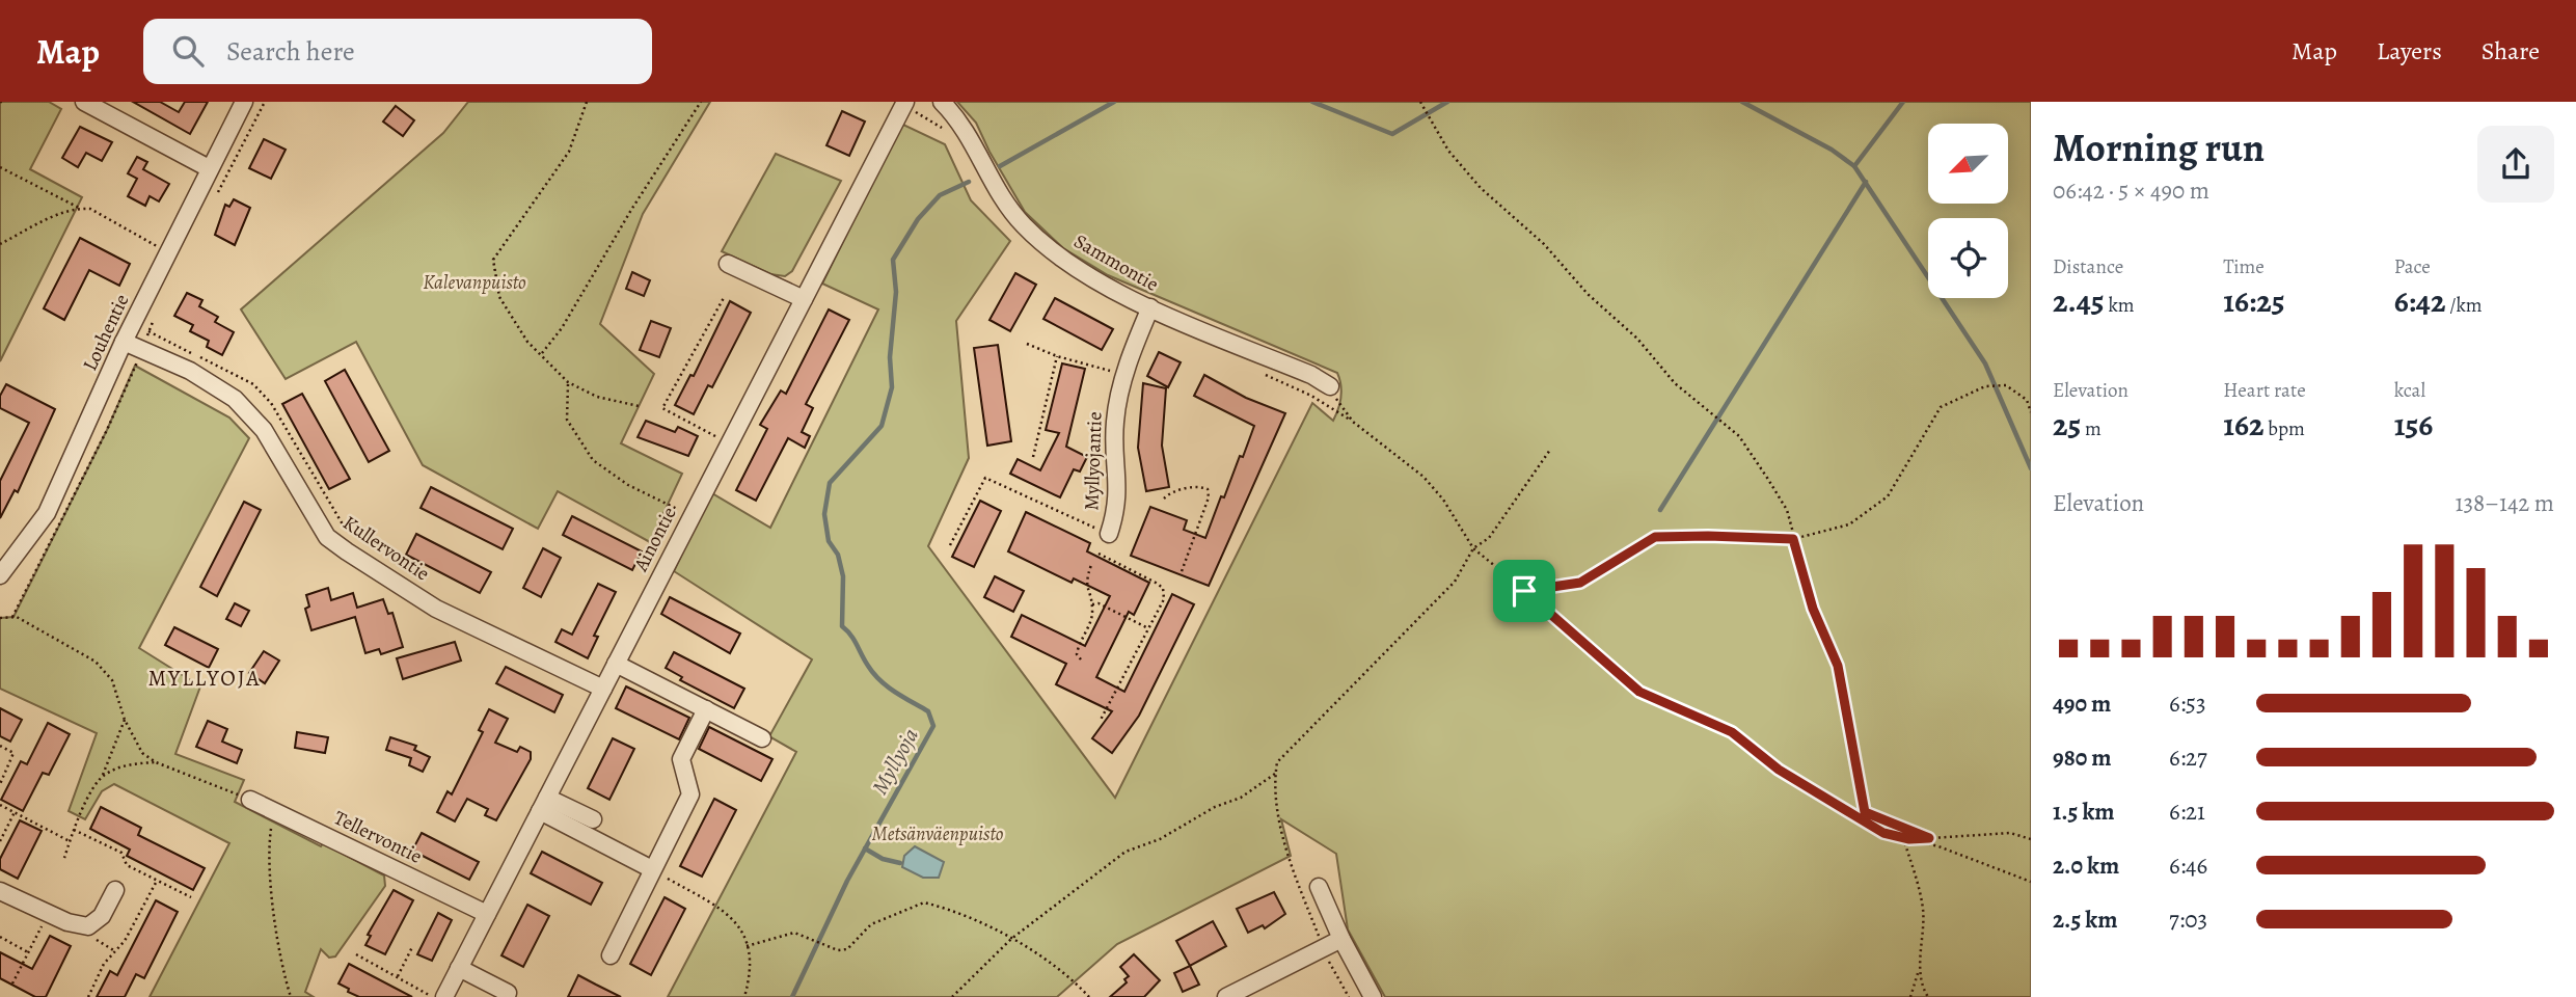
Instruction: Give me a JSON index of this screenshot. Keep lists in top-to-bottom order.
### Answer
{
  "streets": {
    "street": [
      "Sammontie",
      "Louhentie",
      "Myllyojantie",
      "Ainontie",
      "Kullervontie",
      "Tellervontie"
    ]
  },
  "crossings": [
    ["Sammontie", "Myllyojantie"],
    ["Louhentie", "Kullervontie"],
    ["Ainontie", "Kullervontie"],
    ["Ainontie", "Tellervontie"]
  ],
  "districts": ["MYLLYOJA"],
  "water": ["Myllyoja"],
  "parks": ["Kalevanpuisto", "Metsänväenpuisto"],
  "north": "bottom left",
  "page": {
    "header": "Map",
    "search": "Search here",
    "nav": ["Map", "Layers", "Share"],
    "heading": ["Morning run", "06:42 · 5 × 490 m"],
    "stats": [
      ["Distance", "2.45 km"],
      ["Time", "16:25"],
      ["Pace", "6:42 /km"],
      ["Elevation", "25 m"],
      ["Heart rate", "162 bpm"],
      ["kcal", "156"]
    ],
    "chart": ["Elevation", "138–142 m"],
    "list": [
      {
        "name": "490 m",
        "note": "6:53"
      },
      {
        "name": "980 m",
        "note": "6:27"
      },
      {
        "name": "1.5 km",
        "note": "6:21"
      },
      {
        "name": "2.0 km",
        "note": "6:46"
      },
      {
        "name": "2.5 km",
        "note": "7:03"
      }
    ]
  }
}
